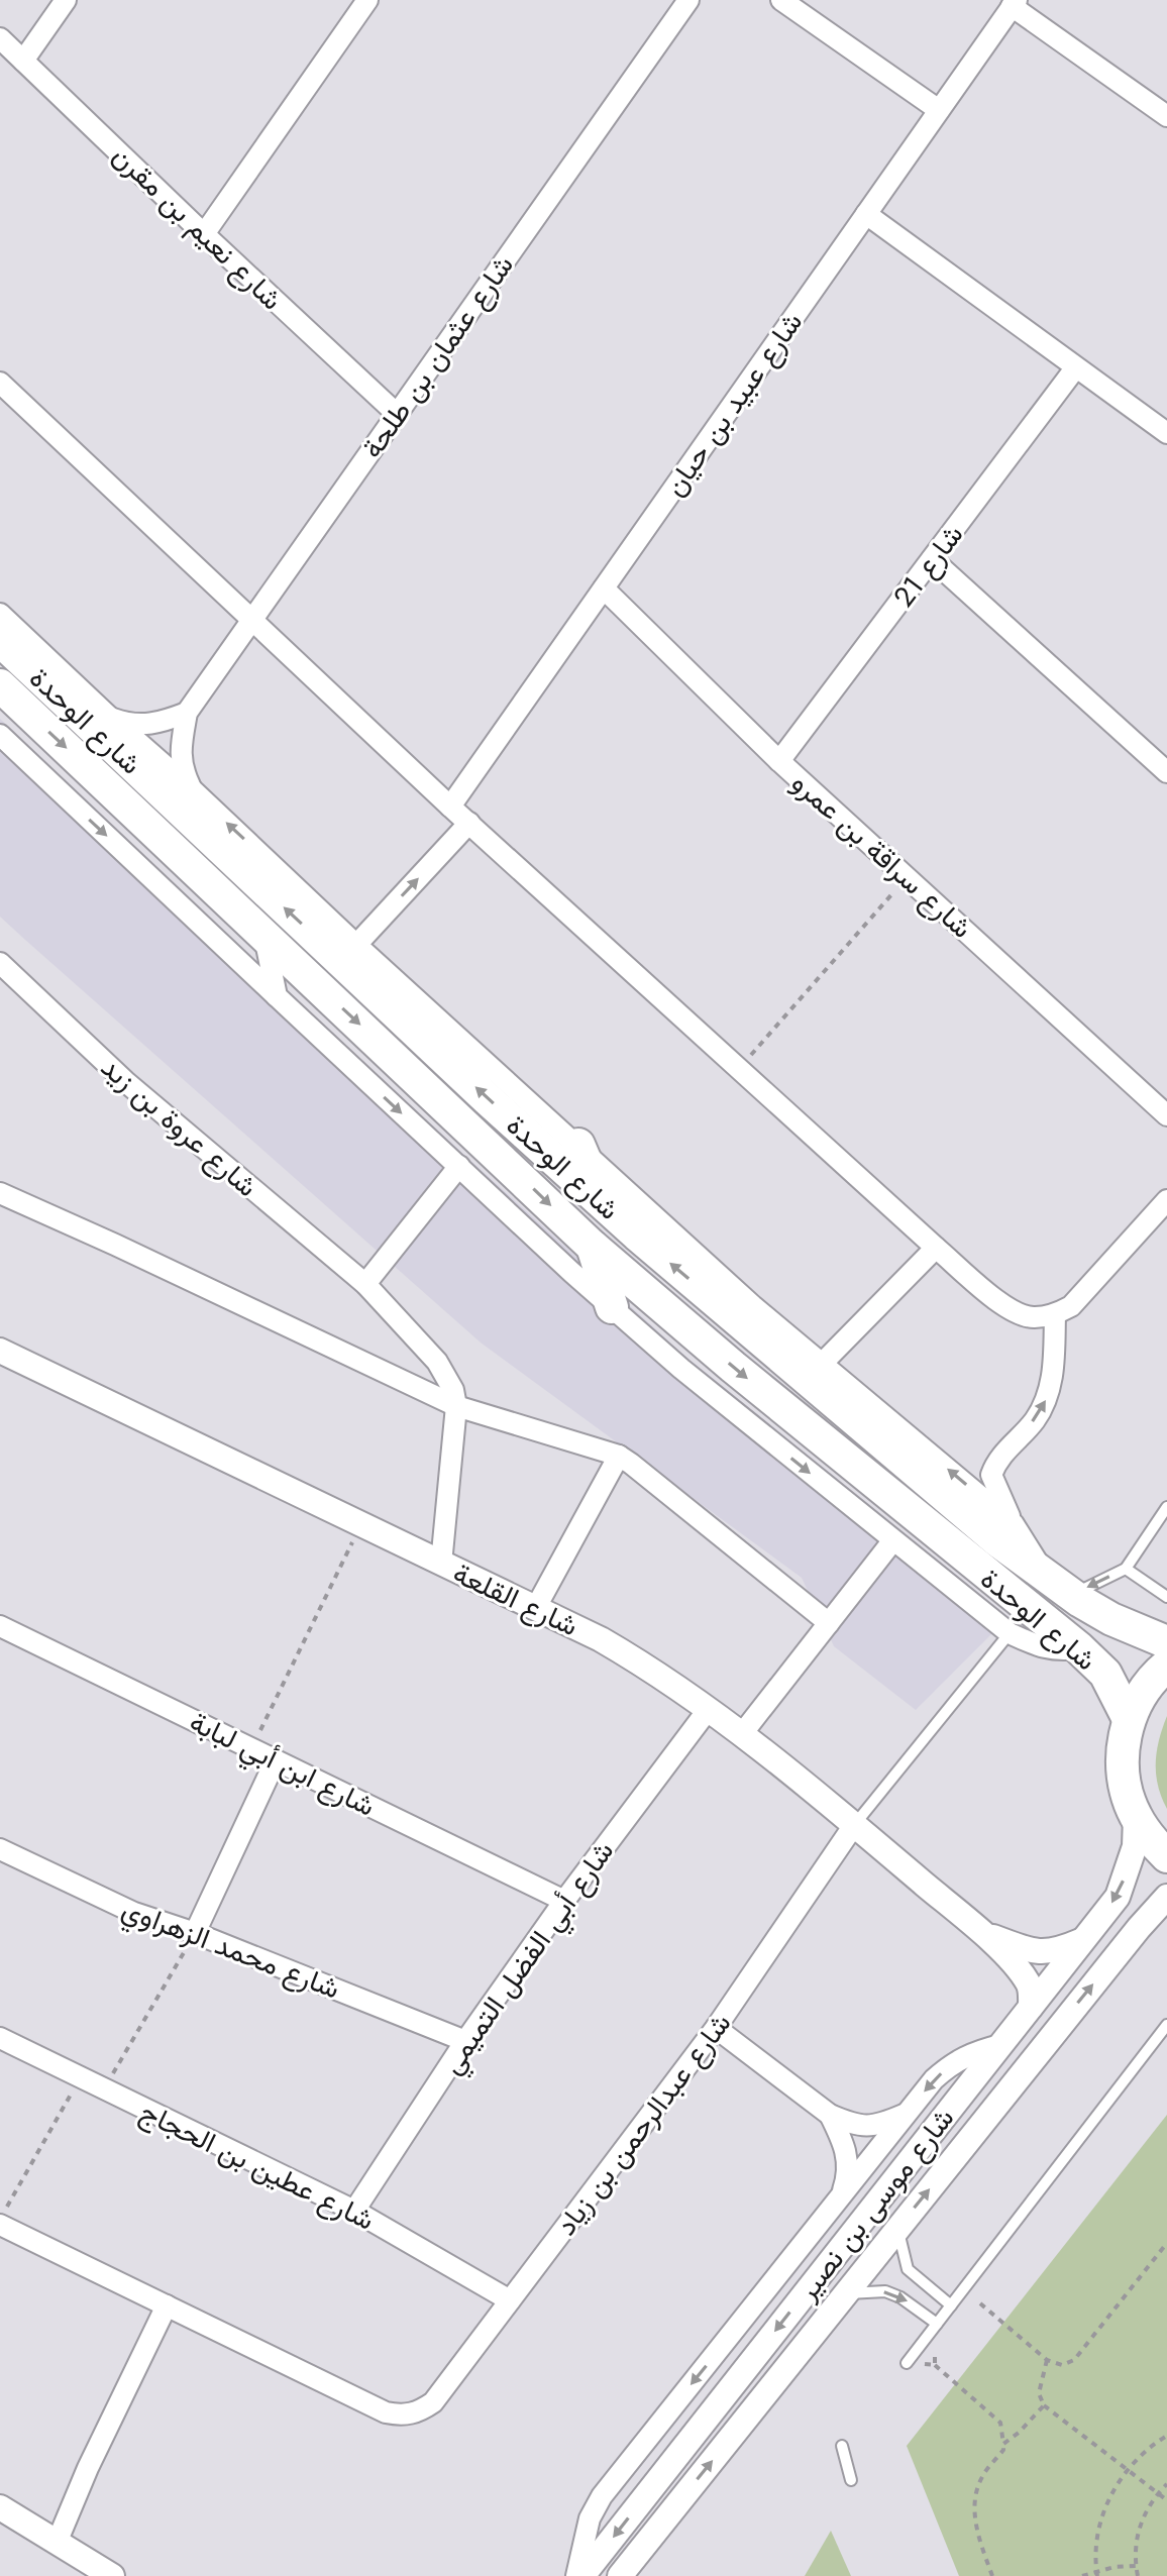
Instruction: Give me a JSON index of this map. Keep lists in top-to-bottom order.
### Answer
{
  "streets": {
    "main road": ["شارع الوحدة"],
    "street": [
      "شارع نعيم بن مقرن",
      "شارع عثمان بن طلحة",
      "شارع عبيد بن حيان",
      "شارع 21",
      "شارع سراقة بن عمرو",
      "شارع عروة بن زيد",
      "شارع القلعة",
      "شارع ابن أبي لبابة",
      "شارع محمد الزهراوي",
      "شارع أبي الفضل التميمي",
      "شارع عبدالرحمن بن زياد",
      "شارع عطين بن الحجاج",
      "شارع موسى بن نصير"
    ]
  },
  "crossings": [
    ["شارع نعيم بن مقرن", "شارع عثمان بن طلحة"],
    ["شارع عبيد بن حيان", "شارع سراقة بن عمرو"],
    ["شارع 21", "شارع سراقة بن عمرو"],
    ["شارع القلعة", "شارع أبي الفضل التميمي"],
    ["شارع القلعة", "شارع عبدالرحمن بن زياد"],
    ["شارع القلعة", "شارع موسى بن نصير"],
    ["شارع ابن أبي لبابة", "شارع أبي الفضل التميمي"],
    ["شارع محمد الزهراوي", "شارع أبي الفضل التميمي"],
    ["شارع أبي الفضل التميمي", "شارع عطين بن الحجاج"],
    ["شارع عبدالرحمن بن زياد", "شارع عطين بن الحجاج"]
  ]
}
